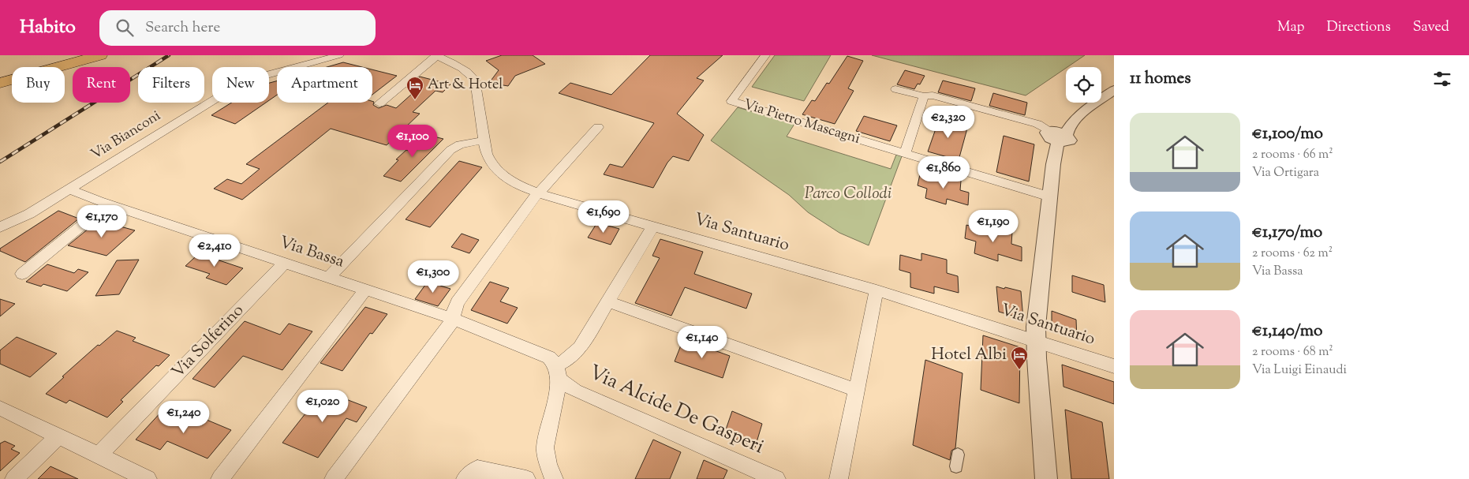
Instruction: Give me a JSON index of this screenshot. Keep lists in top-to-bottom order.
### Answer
{
  "streets": {
    "street": [
      "Via Pietro Mascagni",
      "Via Bianconi",
      "Via Santuario",
      "Via Bassa",
      "Via Solferino",
      "Via Alcide De Gasperi"
    ]
  },
  "crossings": [
    ["Via Bianconi", "Via Bassa"],
    ["Via Bassa", "Via Solferino"],
    ["Via Bassa", "Via Alcide De Gasperi"]
  ],
  "parks": ["Parco Collodi"],
  "places": {
    "hotel": ["Art & Hotel", "Hotel Albi"]
  },
  "page": {
    "header": "Habito",
    "search": "Search here",
    "nav": ["Map", "Directions", "Saved"],
    "heading": "11 homes",
    "chip": [
      "Buy",
      "Rent",
      "Filters",
      "New",
      "Apartment"
    ],
    "list": [
      {
        "name": "€1,100/mo",
        "note": "2 rooms · 66 m² · Via Ortigara"
      },
      {
        "name": "€1,170/mo",
        "note": "2 rooms · 62 m² · Via Bassa"
      },
      {
        "name": "€1,140/mo",
        "note": "2 rooms · 68 m² · Via Luigi Einaudi"
      }
    ],
    "price": [
      "€2,320",
      "€1,100",
      "€1,860",
      "€1,690",
      "€1,170",
      "€1,190",
      "€2,410",
      "€1,300",
      "€1,140",
      "€1,020",
      "€1,240"
    ]
  }
}
